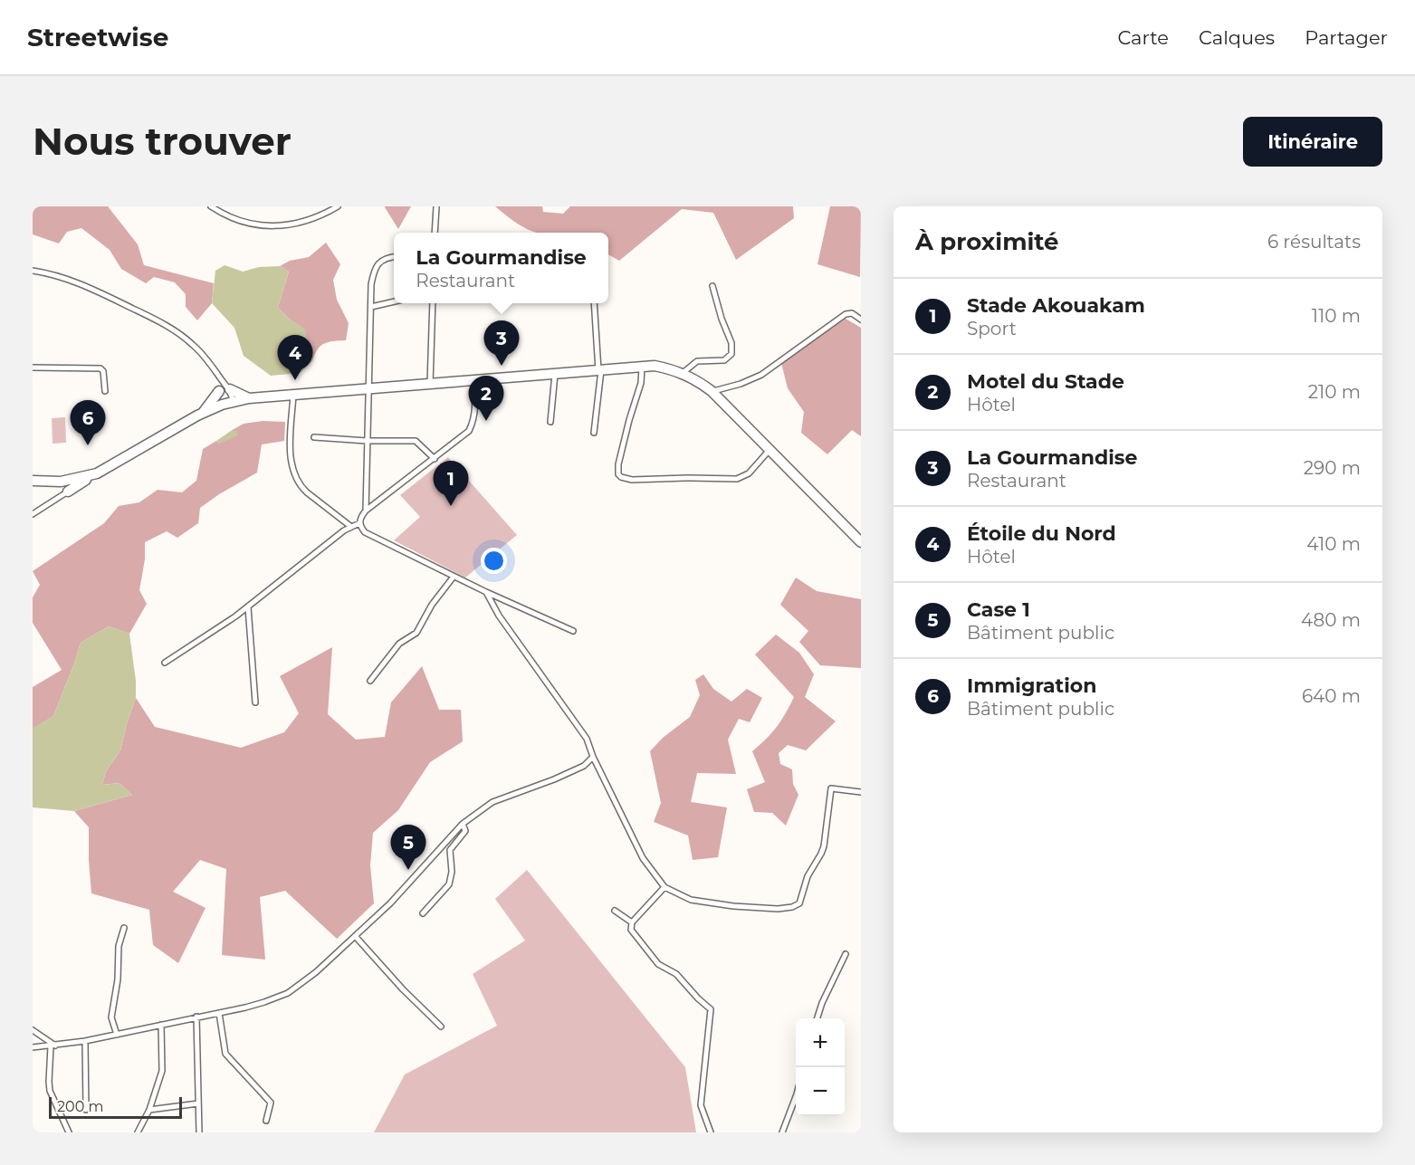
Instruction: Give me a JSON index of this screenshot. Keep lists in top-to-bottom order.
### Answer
{
  "scale_bar": "200 m",
  "page": {
    "header": "Streetwise",
    "nav": ["Carte", "Calques", "Partager"],
    "buttons": "Itinéraire",
    "title": "Nous trouver",
    "heading": ["À proximité", "6 résultats"],
    "popup": ["La Gourmandise", "Restaurant"],
    "list": [
      {
        "mark": "1",
        "name": "Stade Akouakam",
        "note": "Sport",
        "value": "110 m"
      },
      {
        "mark": "2",
        "name": "Motel du Stade",
        "note": "Hôtel",
        "value": "210 m"
      },
      {
        "mark": "3",
        "name": "La Gourmandise",
        "note": "Restaurant",
        "value": "290 m"
      },
      {
        "mark": "4",
        "name": "Étoile du Nord",
        "note": "Hôtel",
        "value": "410 m"
      },
      {
        "mark": "5",
        "name": "Case 1",
        "note": "Bâtiment public",
        "value": "480 m"
      },
      {
        "mark": "6",
        "name": "Immigration",
        "note": "Bâtiment public",
        "value": "640 m"
      }
    ],
    "pins": [
      "3",
      "4",
      "2",
      "6",
      "1",
      "5"
    ],
    "map_buttons": ["+", "−"],
    "scale": "200 m"
  }
}
